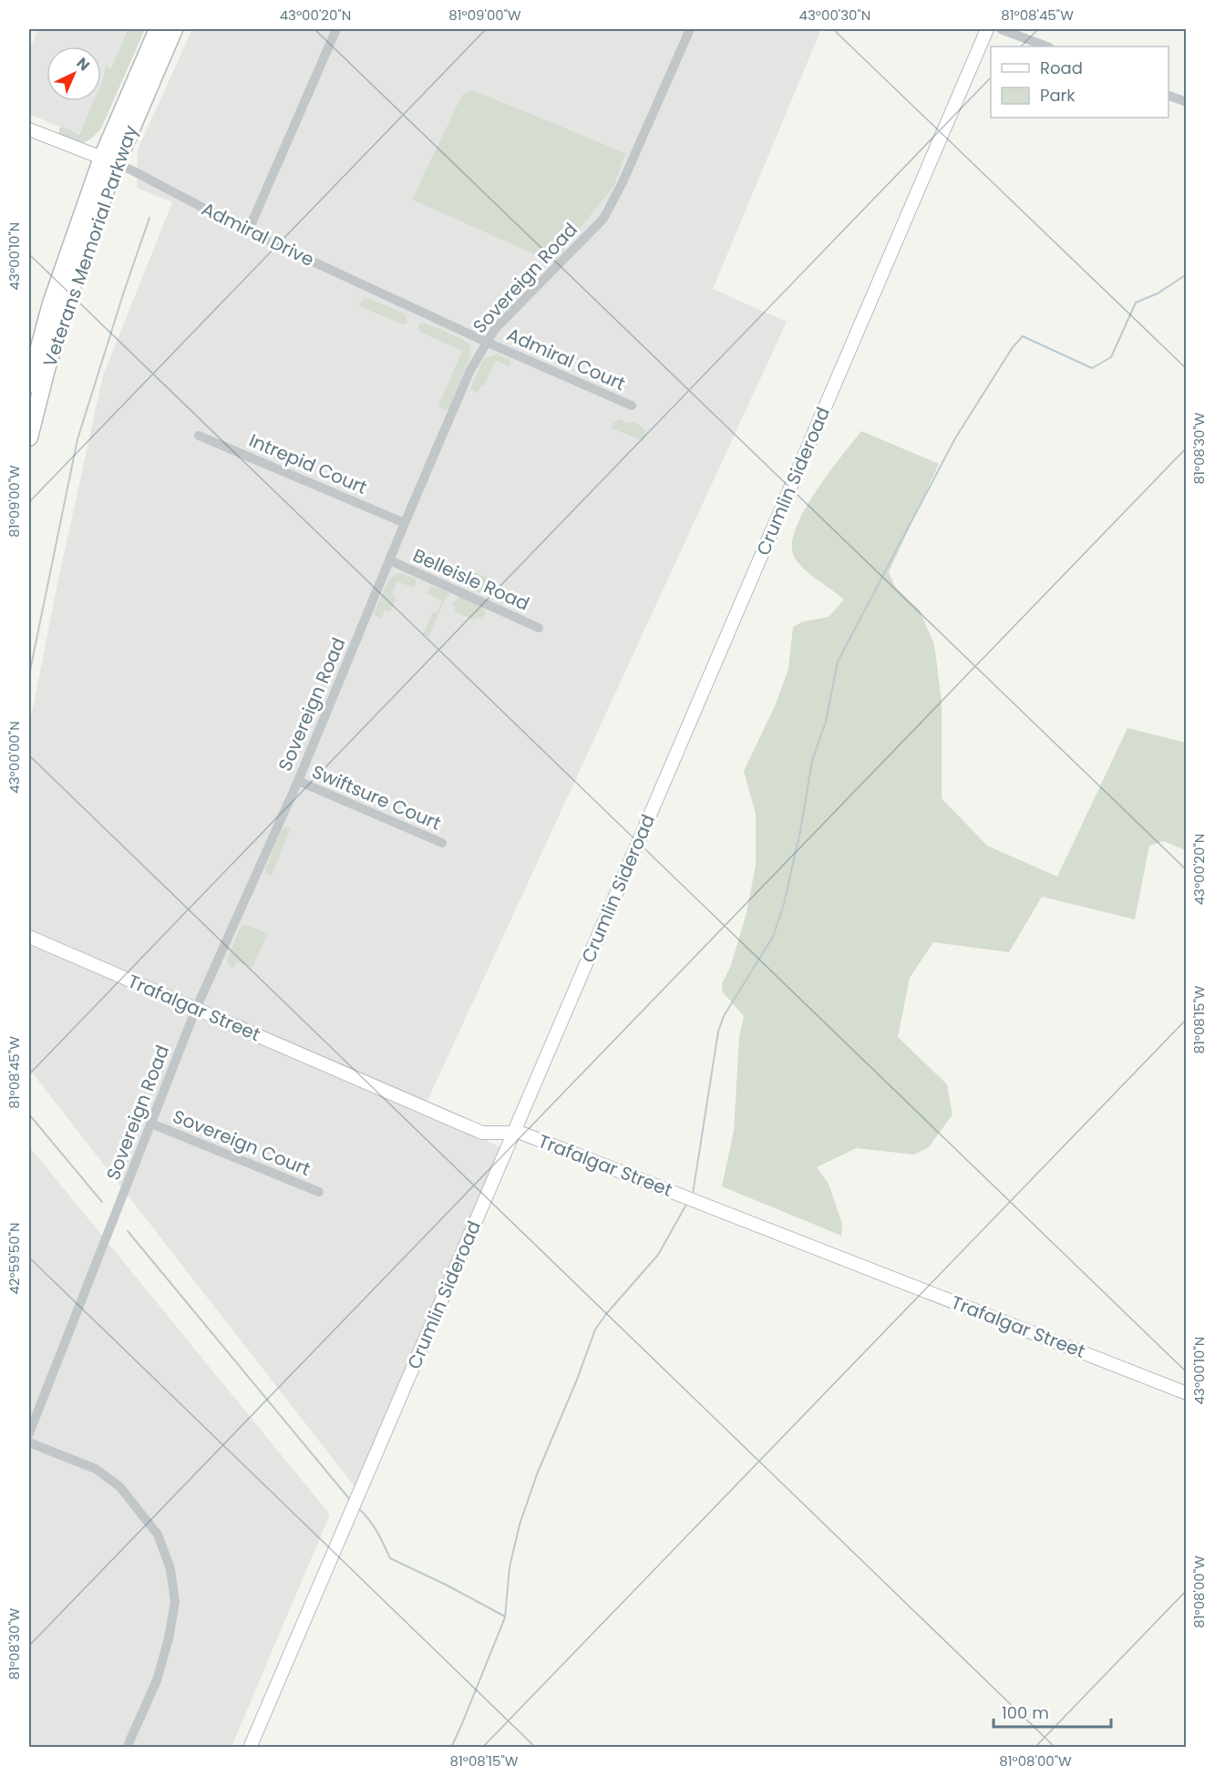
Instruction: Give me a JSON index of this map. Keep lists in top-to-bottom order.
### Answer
{
  "streets": {
    "highway": ["Veterans Memorial Parkway"],
    "street": [
      "Admiral Drive",
      "Sovereign Road",
      "Admiral Court",
      "Intrepid Court",
      "Crumlin Sideroad",
      "Belleisle Road",
      "Swiftsure Court",
      "Trafalgar Street",
      "Sovereign Court"
    ]
  },
  "crossings": [
    ["Admiral Drive", "Veterans Memorial Parkway"],
    ["Admiral Drive", "Sovereign Road"],
    ["Admiral Drive", "Admiral Court"],
    ["Sovereign Road", "Admiral Court"],
    ["Sovereign Road", "Intrepid Court"],
    ["Sovereign Road", "Belleisle Road"],
    ["Sovereign Road", "Swiftsure Court"],
    ["Sovereign Road", "Trafalgar Street"],
    ["Sovereign Road", "Sovereign Court"],
    ["Crumlin Sideroad", "Trafalgar Street"]
  ],
  "legend": ["Road", "Park"],
  "scale_bar": "100 m",
  "north": "top right",
  "coordinates": [
    "43°00'20\"N",
    "81°09'00\"W",
    "43°00'30\"N",
    "81°08'45\"W",
    "43°00'10\"N",
    "81°08'30\"W",
    "43°00'00\"N",
    "81°08'15\"W",
    "42°59'50\"N",
    "81°08'00\"W"
  ]
}
